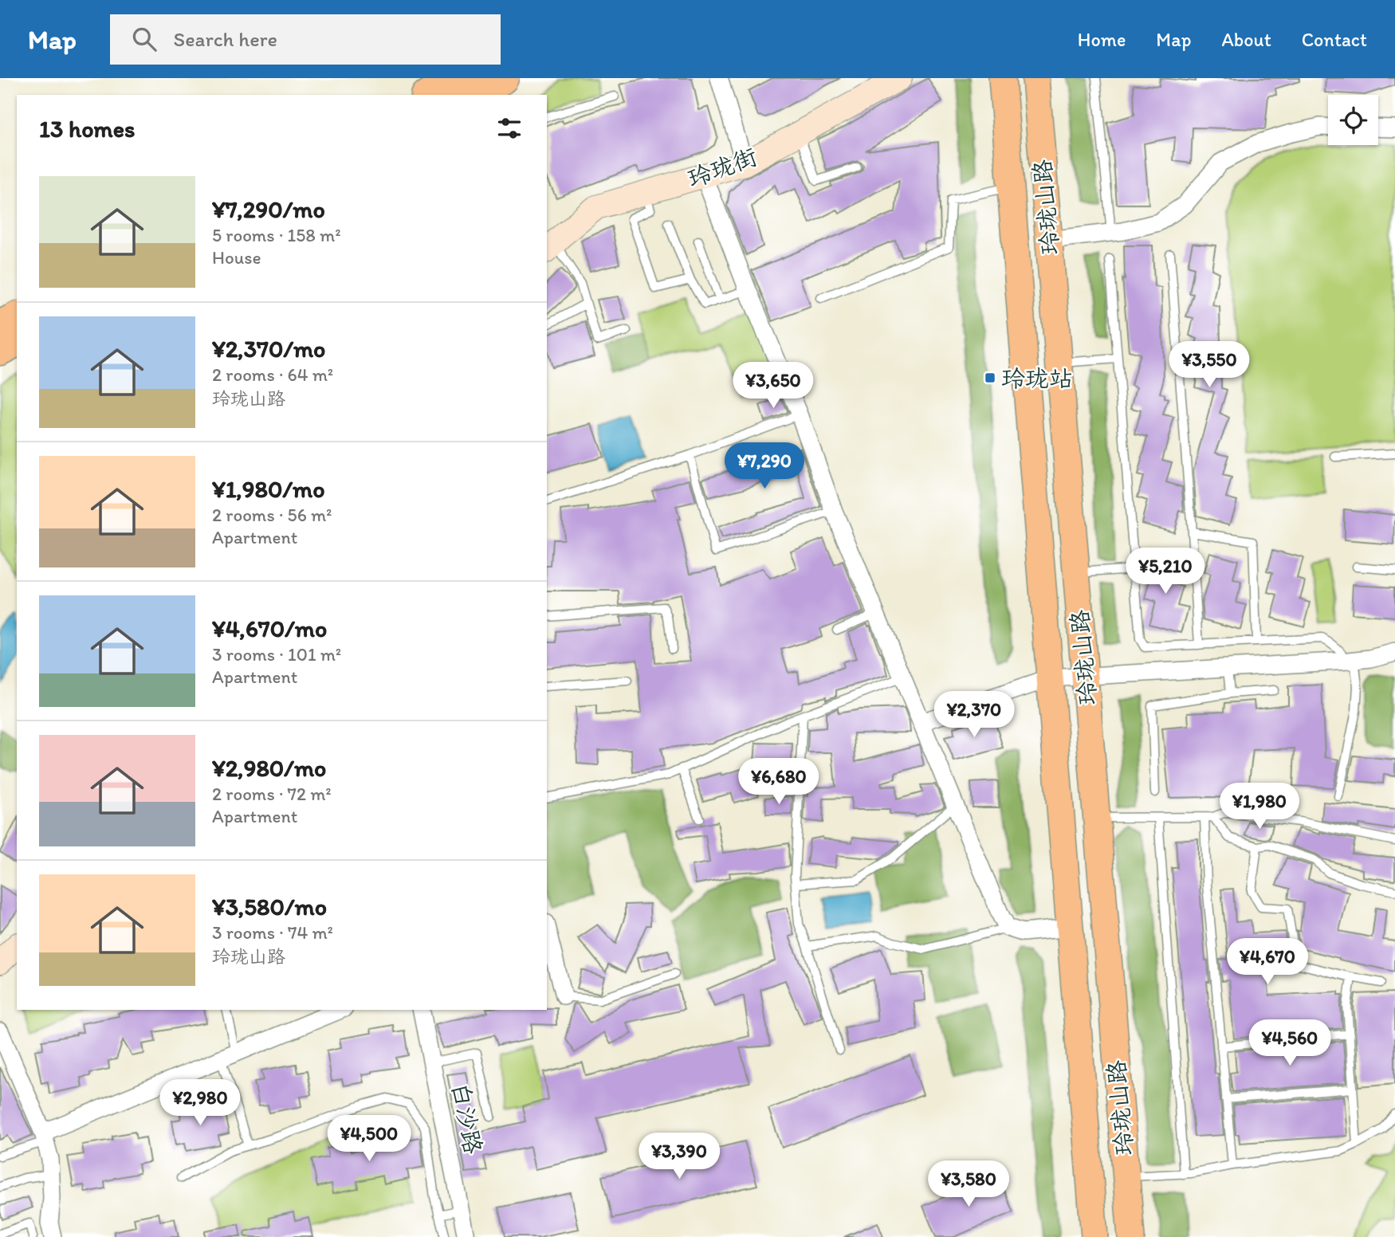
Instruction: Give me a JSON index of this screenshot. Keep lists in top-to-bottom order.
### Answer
{
  "streets": {
    "main road": ["玲珑山路"],
    "street": ["玲珑街", "白沙路"]
  },
  "places": {
    "transit": ["玲珑站"]
  },
  "page": {
    "header": "Map",
    "search": "Search here",
    "nav": [
      "Home",
      "Map",
      "About",
      "Contact"
    ],
    "heading": "13 homes",
    "list": [
      {
        "name": "¥7,290/mo",
        "note": "5 rooms · 158 m² · House"
      },
      {
        "name": "¥2,370/mo",
        "note": "2 rooms · 64 m² · 玲珑山路"
      },
      {
        "name": "¥1,980/mo",
        "note": "2 rooms · 56 m² · Apartment"
      },
      {
        "name": "¥4,670/mo",
        "note": "3 rooms · 101 m² · Apartment"
      },
      {
        "name": "¥2,980/mo",
        "note": "2 rooms · 72 m² · Apartment"
      },
      {
        "name": "¥3,580/mo",
        "note": "3 rooms · 74 m² · 玲珑山路"
      }
    ],
    "price": [
      "¥3,550",
      "¥3,650",
      "¥7,290",
      "¥5,210",
      "¥2,370",
      "¥6,680",
      "¥1,980",
      "¥4,670",
      "¥4,560",
      "¥2,980",
      "¥4,500",
      "¥3,390",
      "¥3,580"
    ]
  }
}
